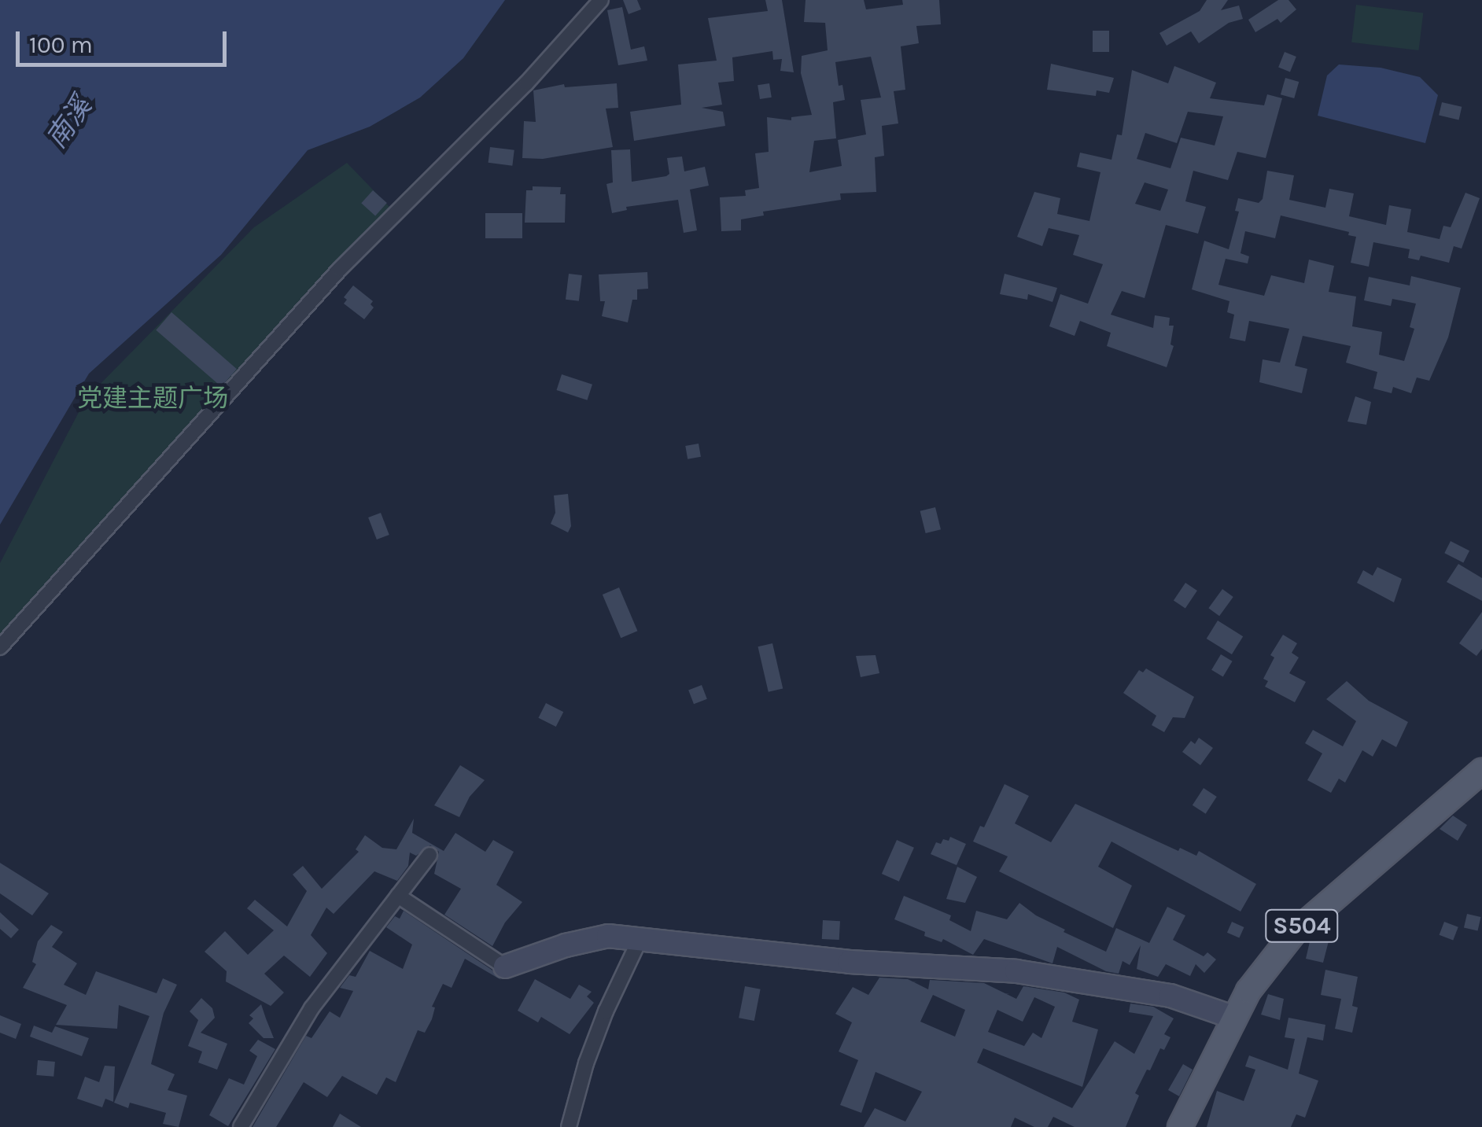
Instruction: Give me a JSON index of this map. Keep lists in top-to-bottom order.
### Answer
{
  "streets": {
    "main road": ["S504"]
  },
  "water": ["南溪"],
  "parks": ["党建主题广场"],
  "scale_bar": "100 m"
}
